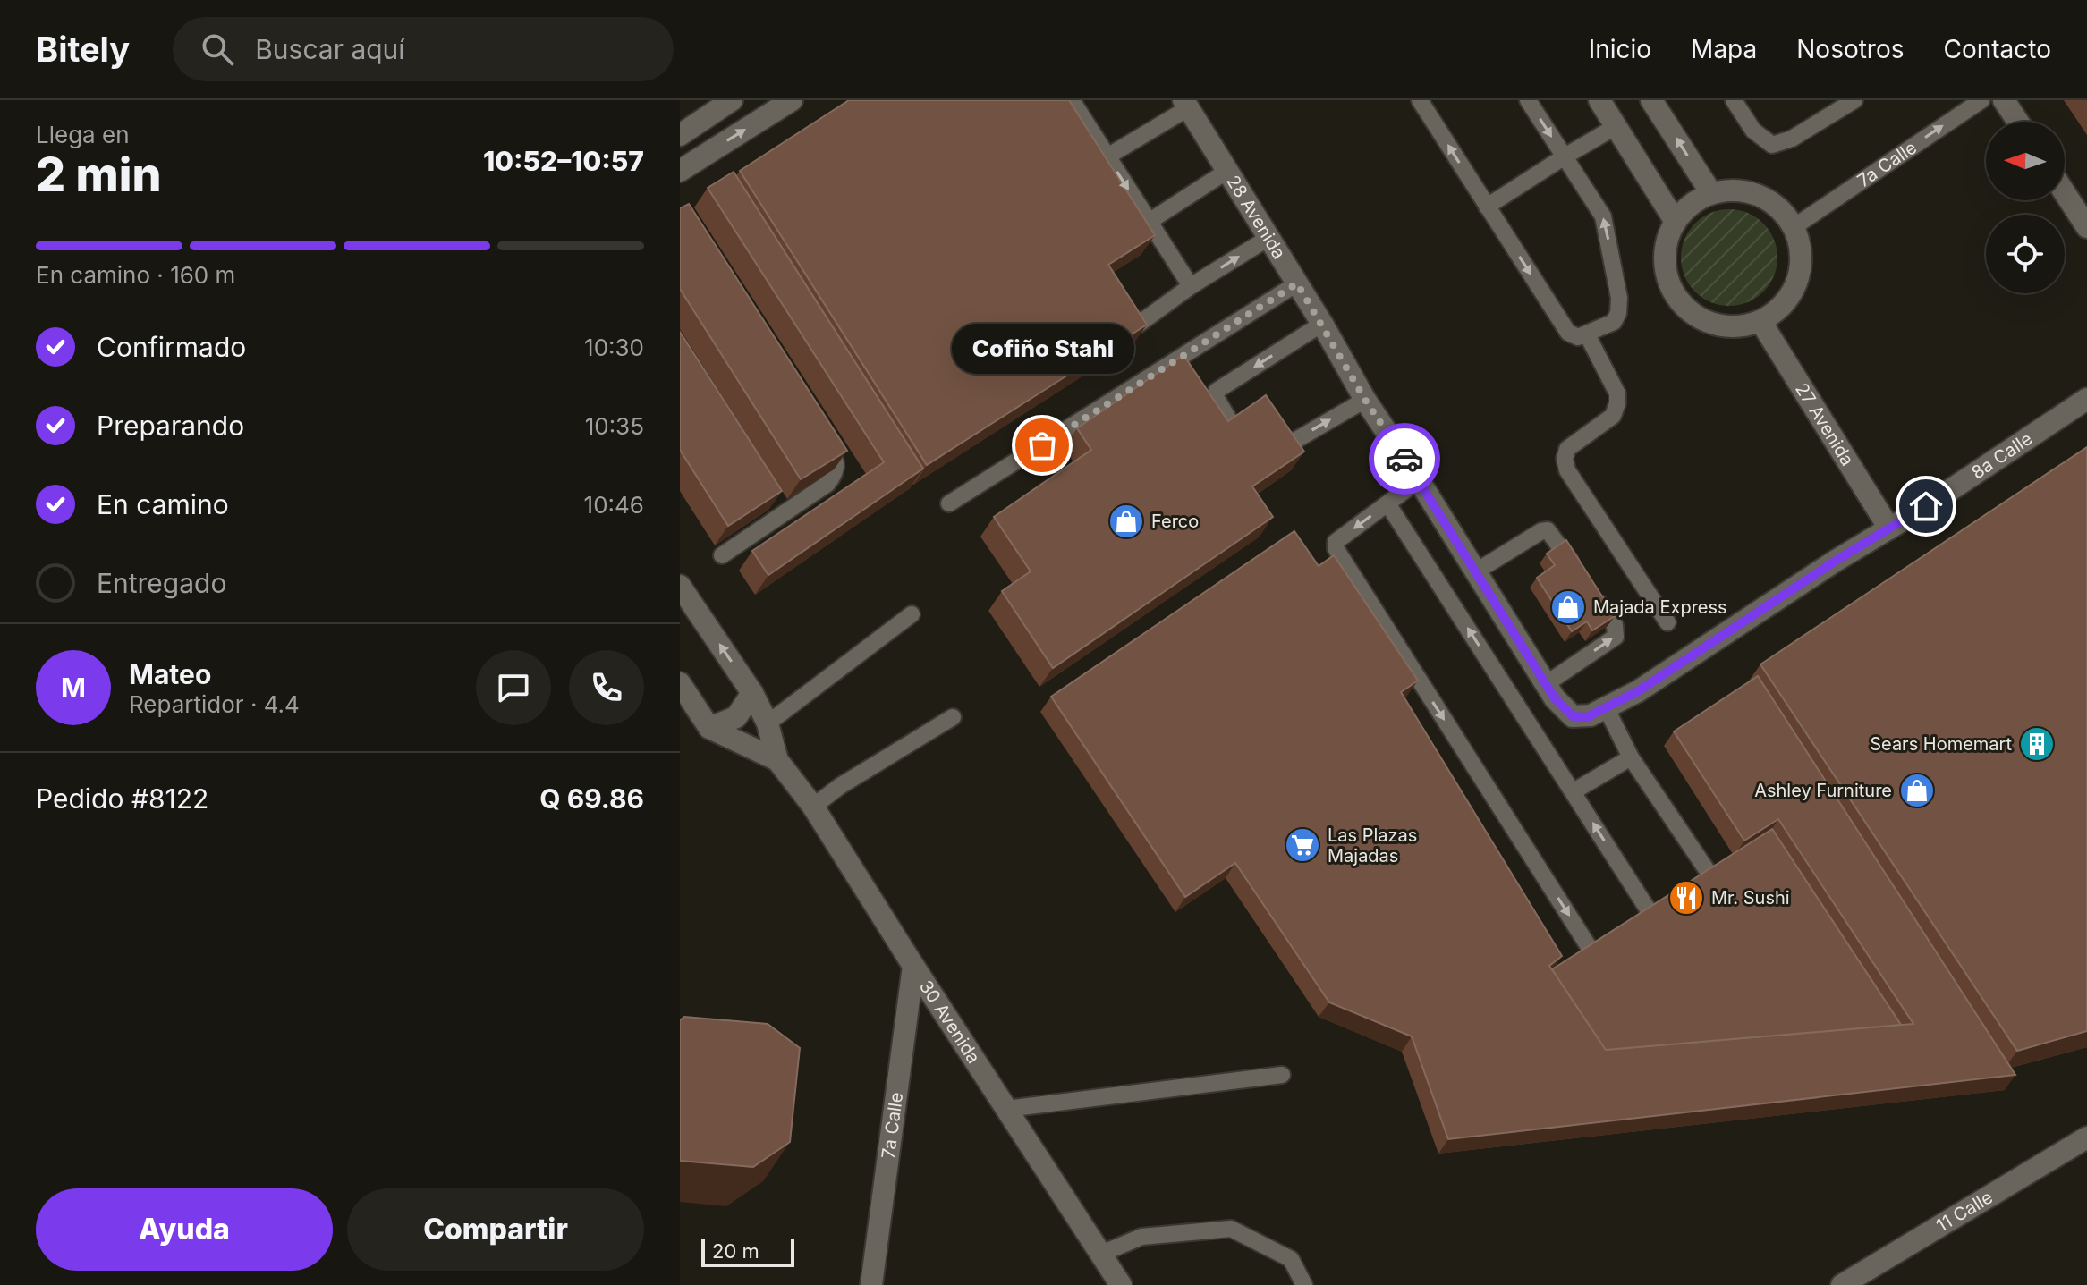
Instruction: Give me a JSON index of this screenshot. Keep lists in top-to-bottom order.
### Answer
{
  "streets": {
    "street": [
      "7a Calle",
      "28 Avenida",
      "27 Avenida",
      "8a Calle",
      "30 Avenida",
      "11 Calle"
    ]
  },
  "crossings": [
    ["7a Calle", "27 Avenida"],
    ["7a Calle", "30 Avenida"],
    ["28 Avenida", "8a Calle"],
    ["27 Avenida", "8a Calle"]
  ],
  "one_way": ["7a Calle"],
  "places": {
    "other": ["Cofiño Stahl"],
    "shop": ["Ferco", "Majada Express", "Ashley Furniture"],
    "building": ["Sears Homemart"],
    "supermarket": ["Las Plazas Majadas"],
    "restaurant": ["Mr. Sushi"]
  },
  "scale_bar": "20 m",
  "north": "left",
  "page": {
    "header": "Bitely",
    "search": "Buscar aquí",
    "nav": [
      "Inicio",
      "Mapa",
      "Nosotros",
      "Contacto"
    ],
    "heading": ["2 min", "Llega en", "10:52–10:57"],
    "panel": [
      "Mateo",
      "Repartidor · 4.4",
      "Pedido #8122",
      "Q 69.86"
    ],
    "bar": "En camino · 160 m",
    "list": [
      ["Confirmado", "10:30"],
      ["Preparando", "10:35"],
      ["En camino", "10:46"],
      "Entregado"
    ],
    "bubble": "Cofiño Stahl",
    "round": "M",
    "buttons": ["Ayuda", "Compartir"],
    "scale": "20 m"
  }
}
